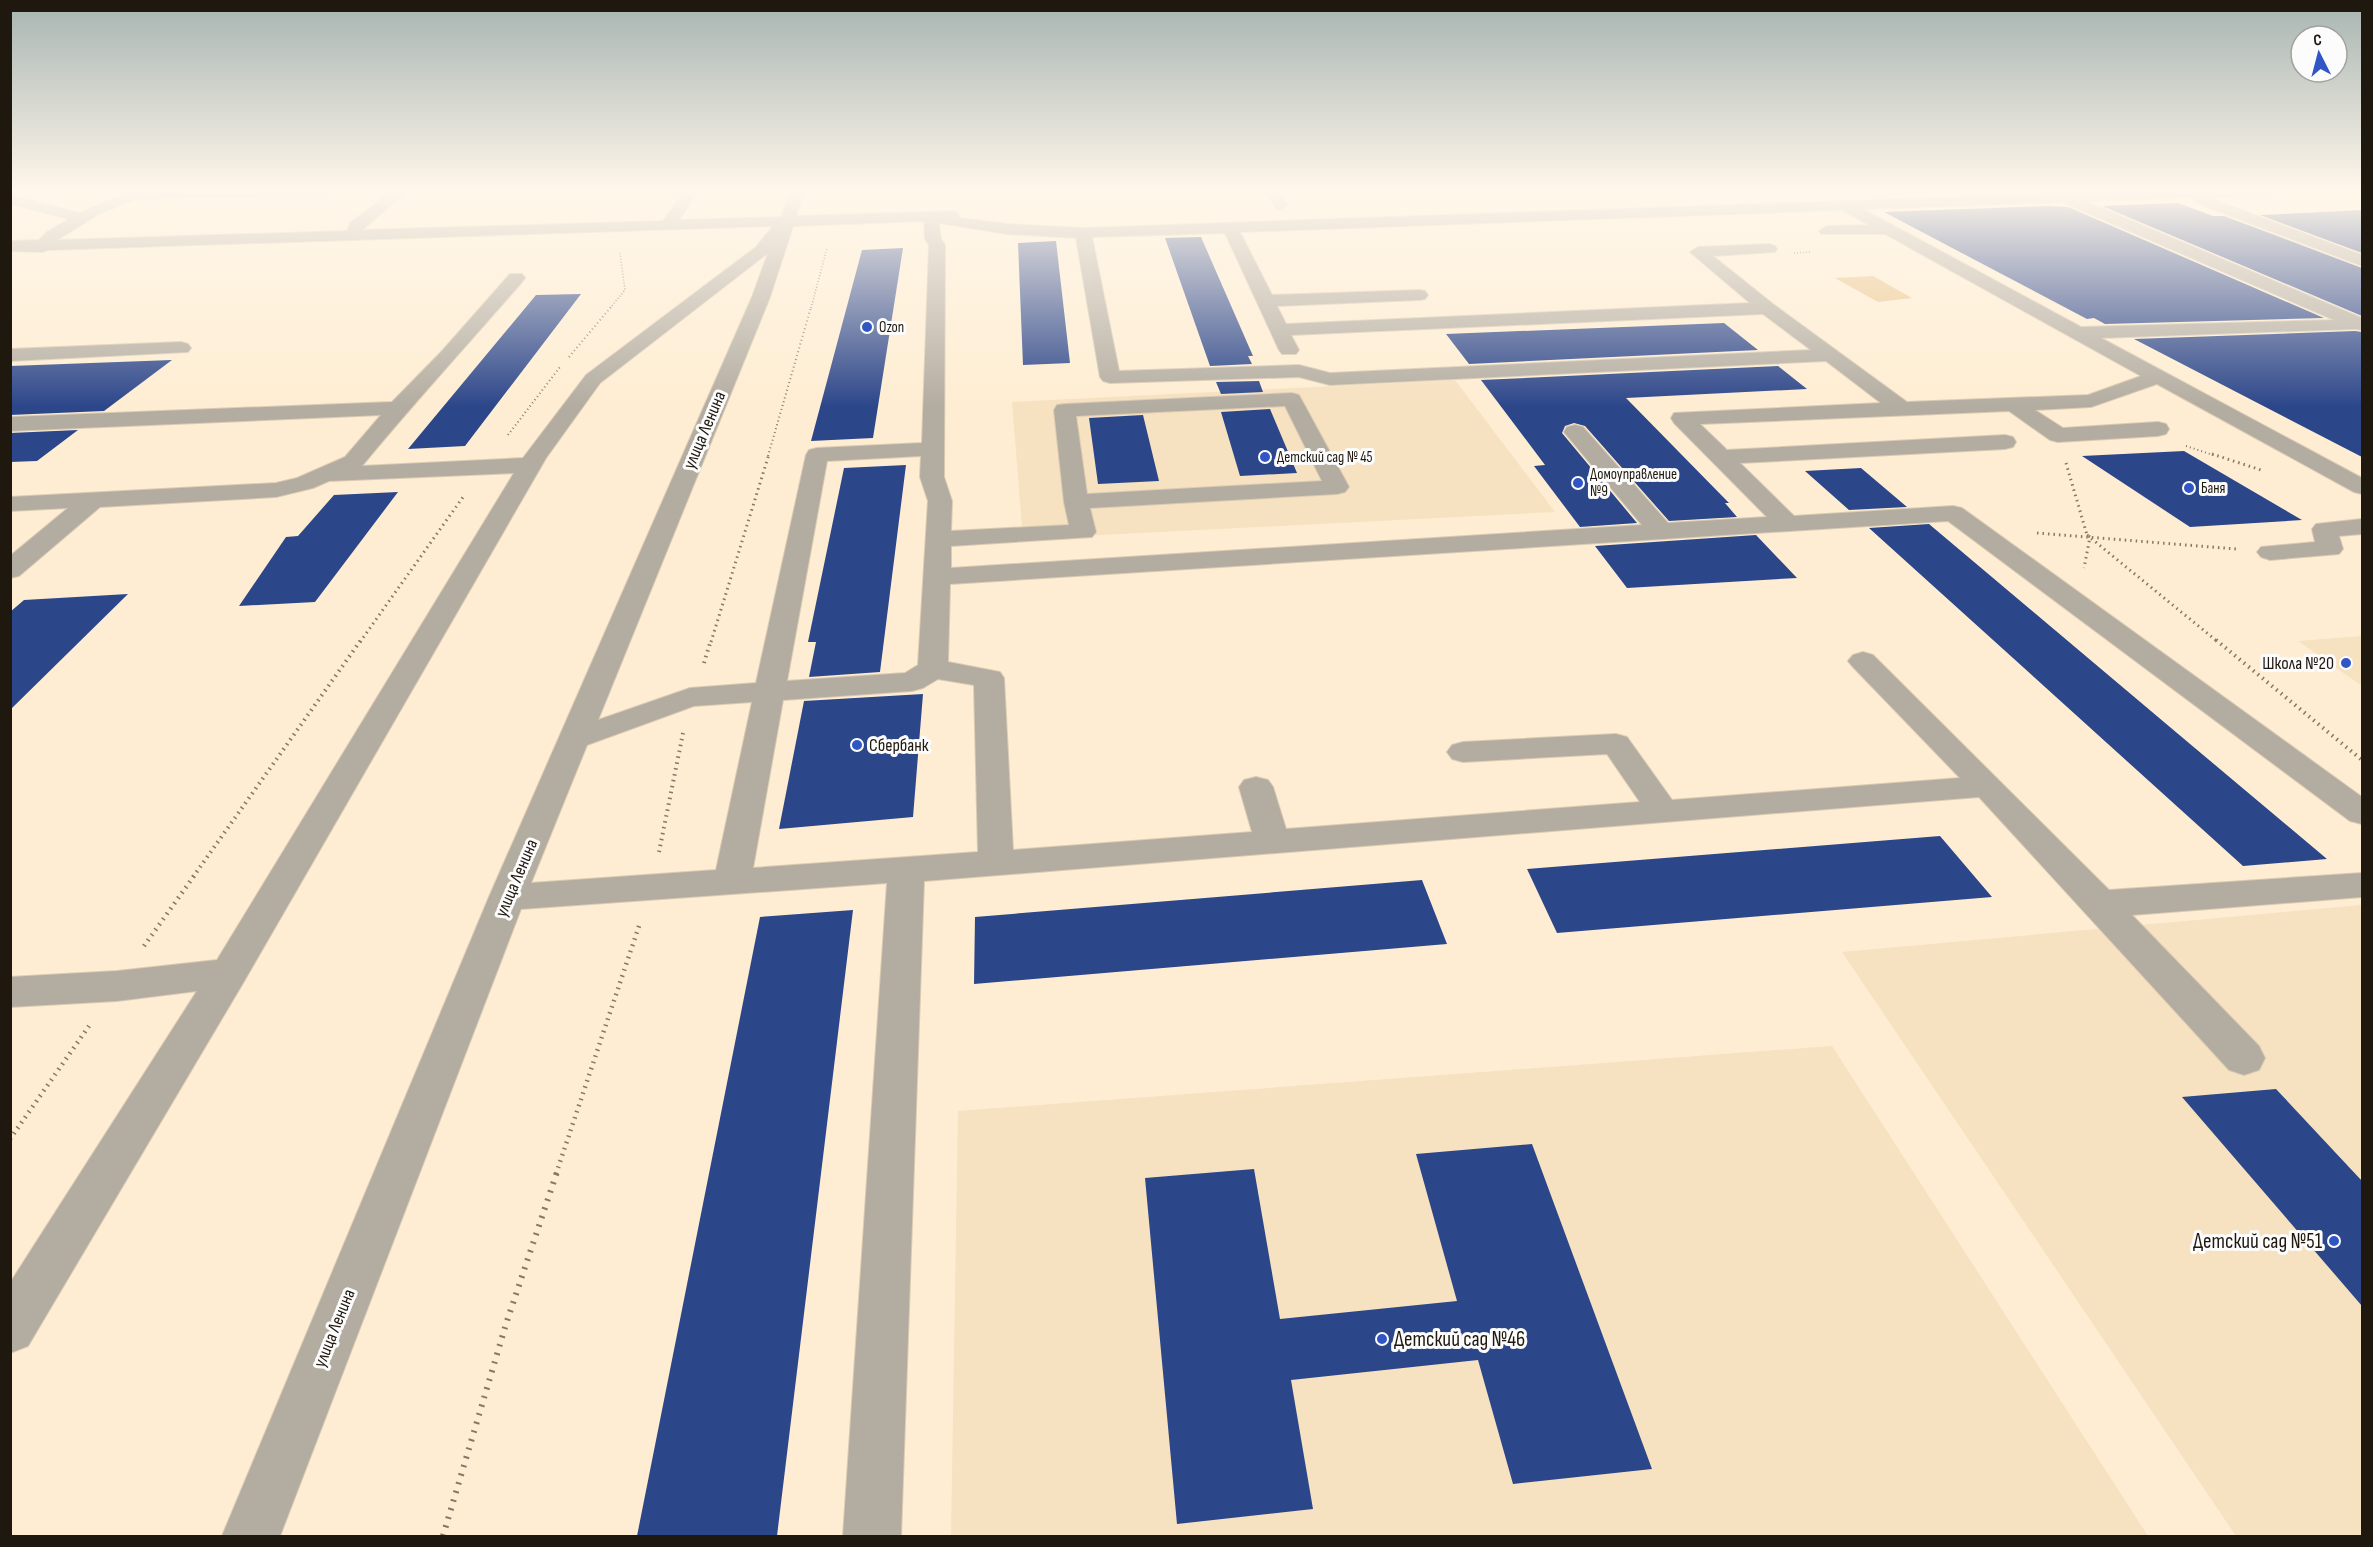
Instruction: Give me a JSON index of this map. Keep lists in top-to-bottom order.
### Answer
{
  "streets": {
    "street": ["улица Ленина"]
  },
  "places": [
    "Ozon",
    "Детский сад № 45",
    "Домоуправление №9",
    "Баня",
    "Школа №20",
    "Сбербанк",
    "Детский сад №51",
    "Детский сад №46"
  ],
  "north": "top"
}
